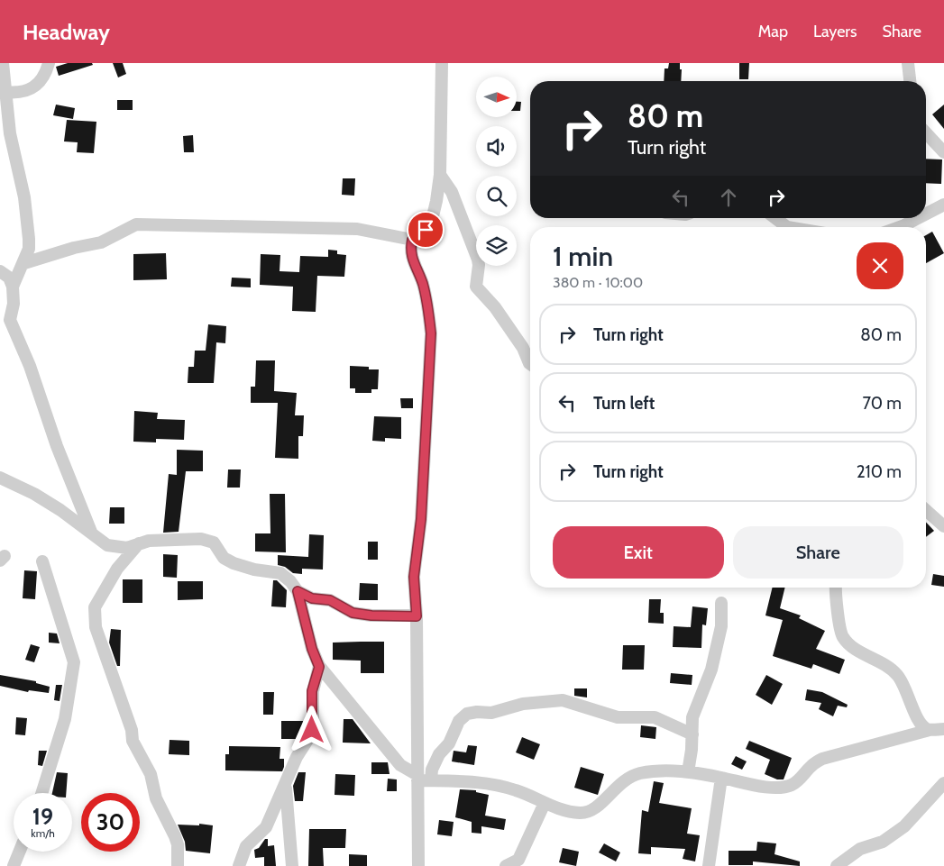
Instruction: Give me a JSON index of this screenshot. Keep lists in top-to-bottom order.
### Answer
{
  "north": "right",
  "page": {
    "header": "Headway",
    "nav": ["Map", "Layers", "Share"],
    "turn": ["80 m", "Turn right"],
    "heading": ["1 min", "380 m · 10:00"],
    "list": [
      {
        "name": "Turn right",
        "value": "80 m"
      },
      {
        "name": "Turn left",
        "value": "70 m"
      },
      {
        "name": "Turn right",
        "value": "210 m"
      }
    ],
    "buttons": ["Exit", "Share"],
    "speed": "19 km/h",
    "limit": "30"
  }
}
